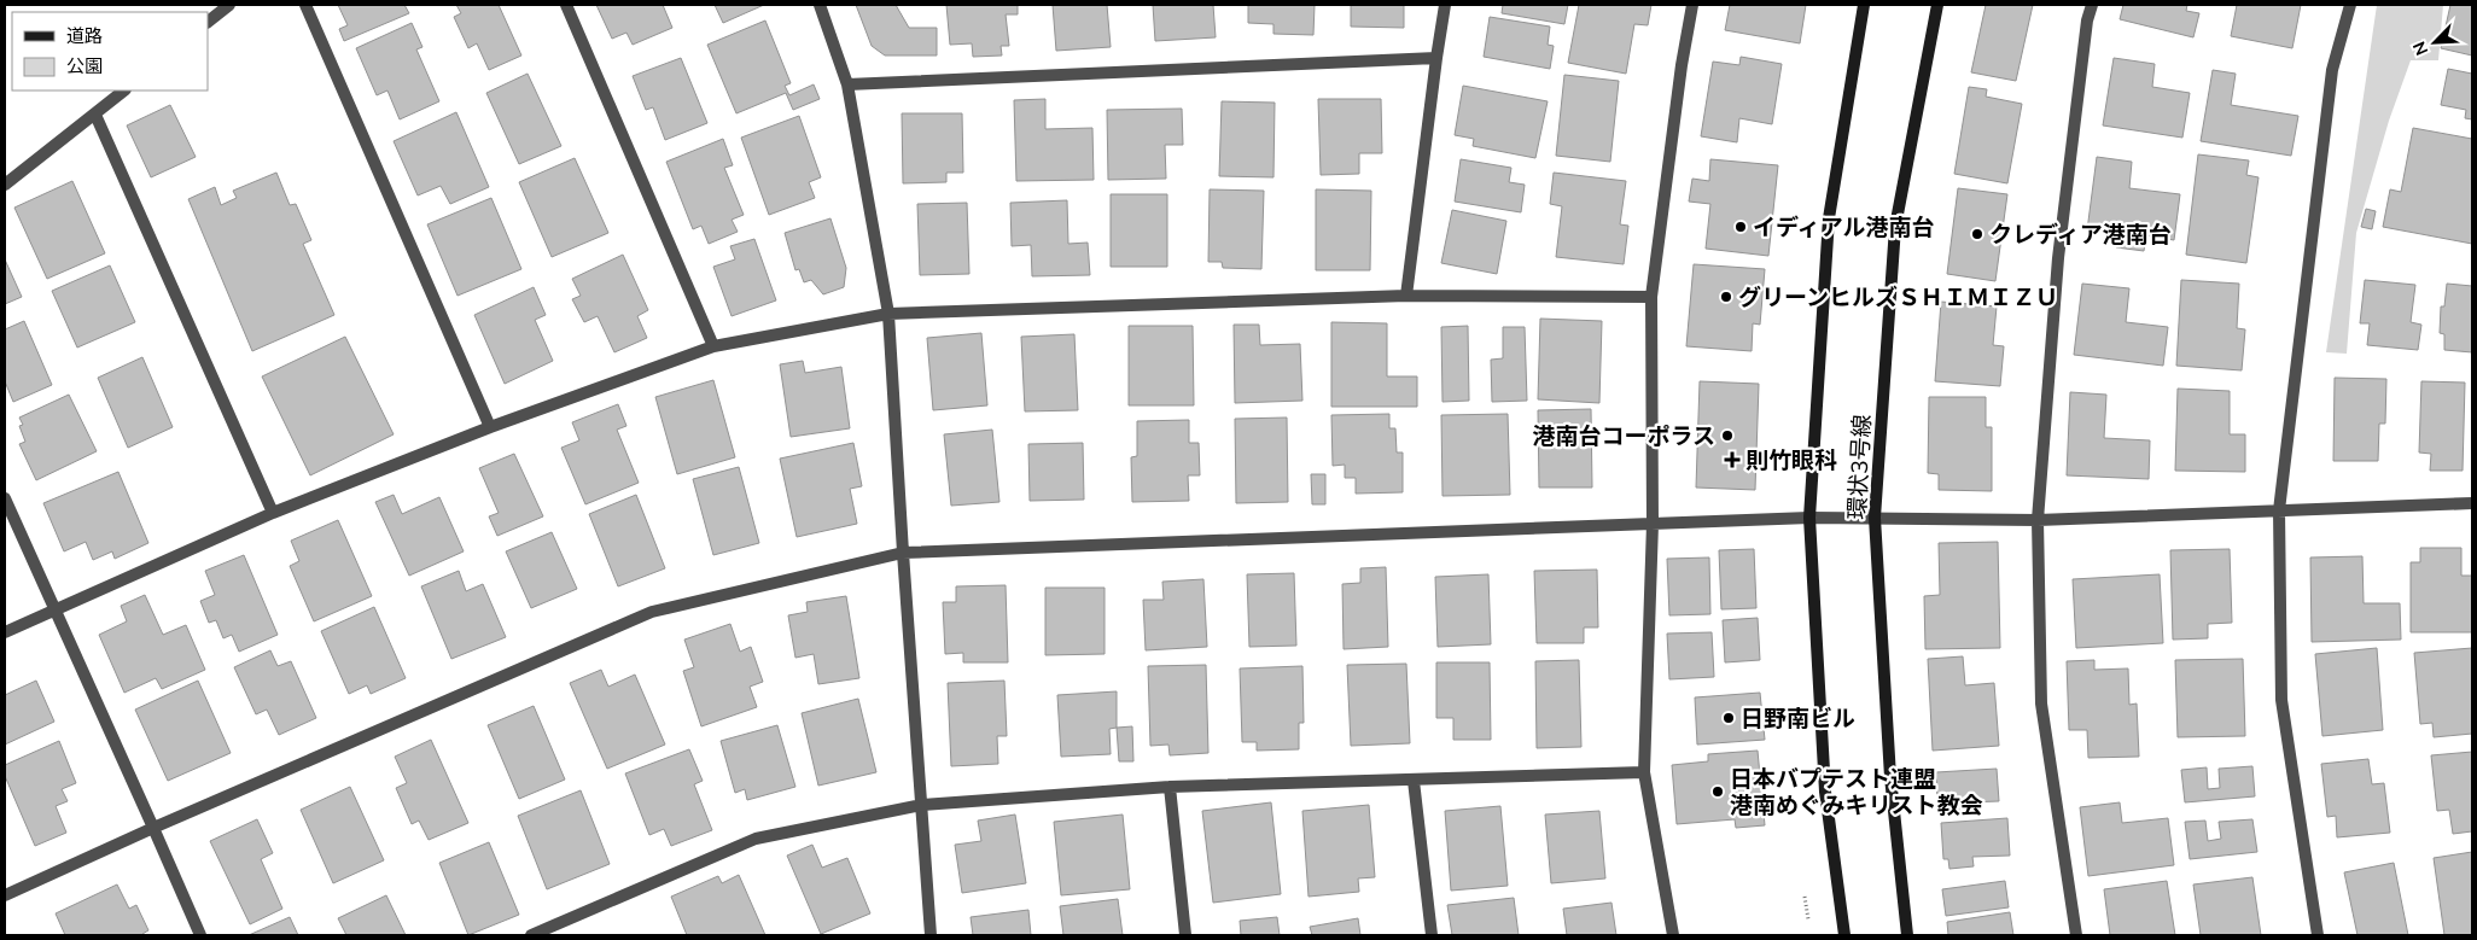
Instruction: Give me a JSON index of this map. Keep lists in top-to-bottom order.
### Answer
{
  "streets": {
    "street": ["環状3号線"]
  },
  "places": {
    "other": [
      "イディアル港南台",
      "クレディア港南台",
      "グリーンヒルズＳＨＩＭＩＺＵ",
      "港南台コーポラス",
      "日野南ビル",
      "日本バプテスト連盟 港南めぐみキリスト教会"
    ],
    "health": ["則竹眼科"]
  },
  "legend": ["道路", "公園"],
  "north": "bottom left"
}
